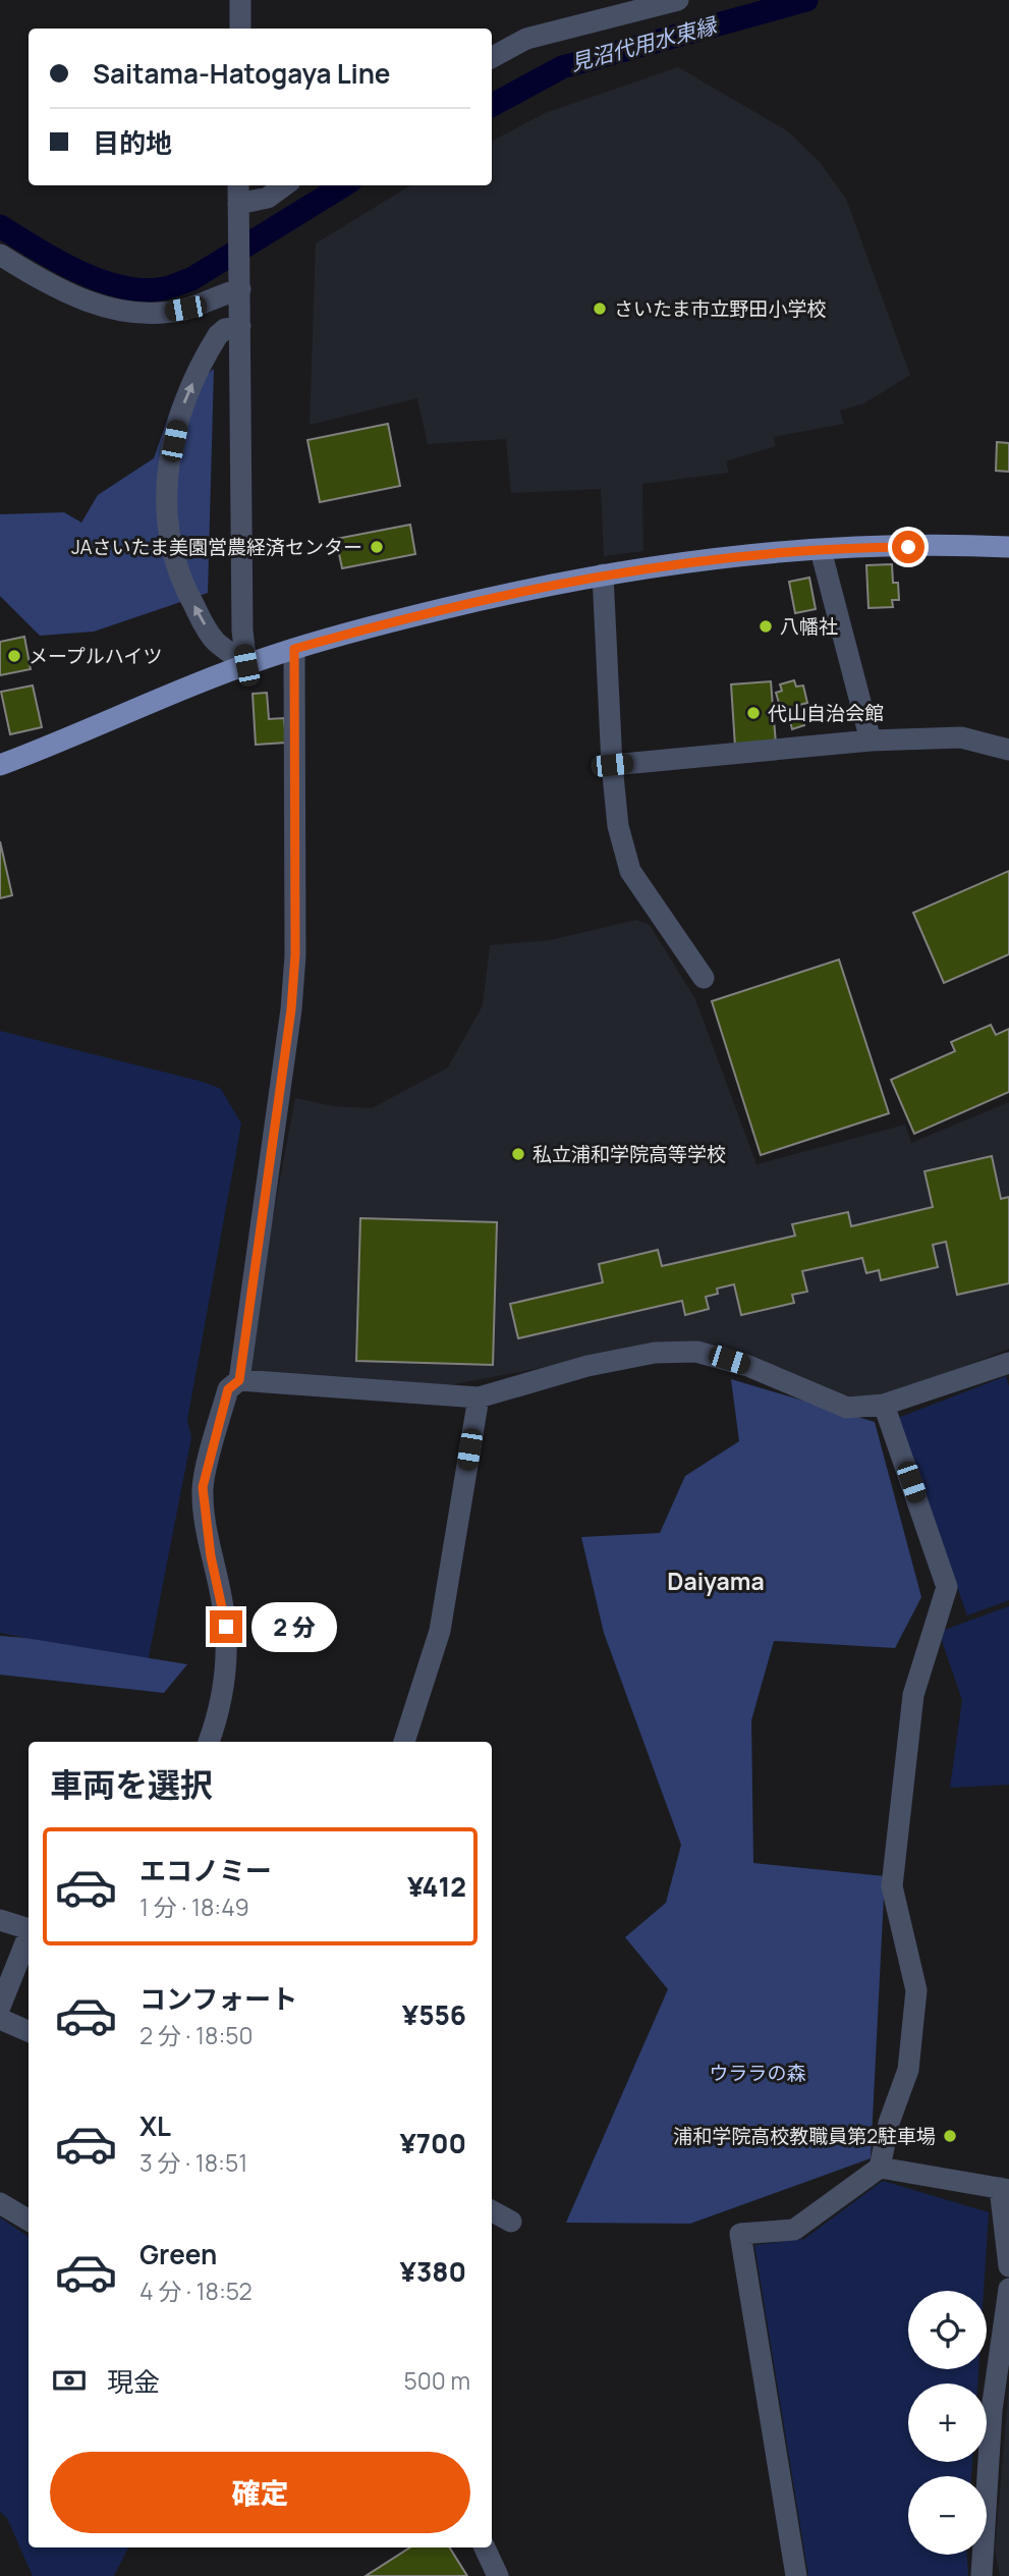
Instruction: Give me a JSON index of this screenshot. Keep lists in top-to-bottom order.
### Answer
{
  "districts": ["Daiyama"],
  "water": ["見沼代用水東縁"],
  "parks": ["ウララの森"],
  "places": [
    "さいたま市立野田小学校",
    "JAさいたま美園営農経済センター",
    "八幡社",
    "メープルハイツ",
    "代山自治会館",
    "私立浦和学院高等学校",
    "浦和学院高校教職員第2駐車場"
  ],
  "page": {
    "banner": ["Saitama-Hatogaya Line", "目的地"],
    "bubble": "2 分",
    "heading": "車両を選択",
    "list": [
      {
        "name": "エコノミー",
        "note": "1 分 · 18:49",
        "value": "¥412"
      },
      {
        "name": "コンフォート",
        "note": "2 分 · 18:50",
        "value": "¥556"
      },
      {
        "name": "XL",
        "note": "3 分 · 18:51",
        "value": "¥700"
      },
      {
        "name": "Green",
        "note": "4 分 · 18:52",
        "value": "¥380"
      }
    ],
    "map_buttons": ["+", "−"],
    "pay": ["現金", "500 m"],
    "buttons": "確定"
  }
}
